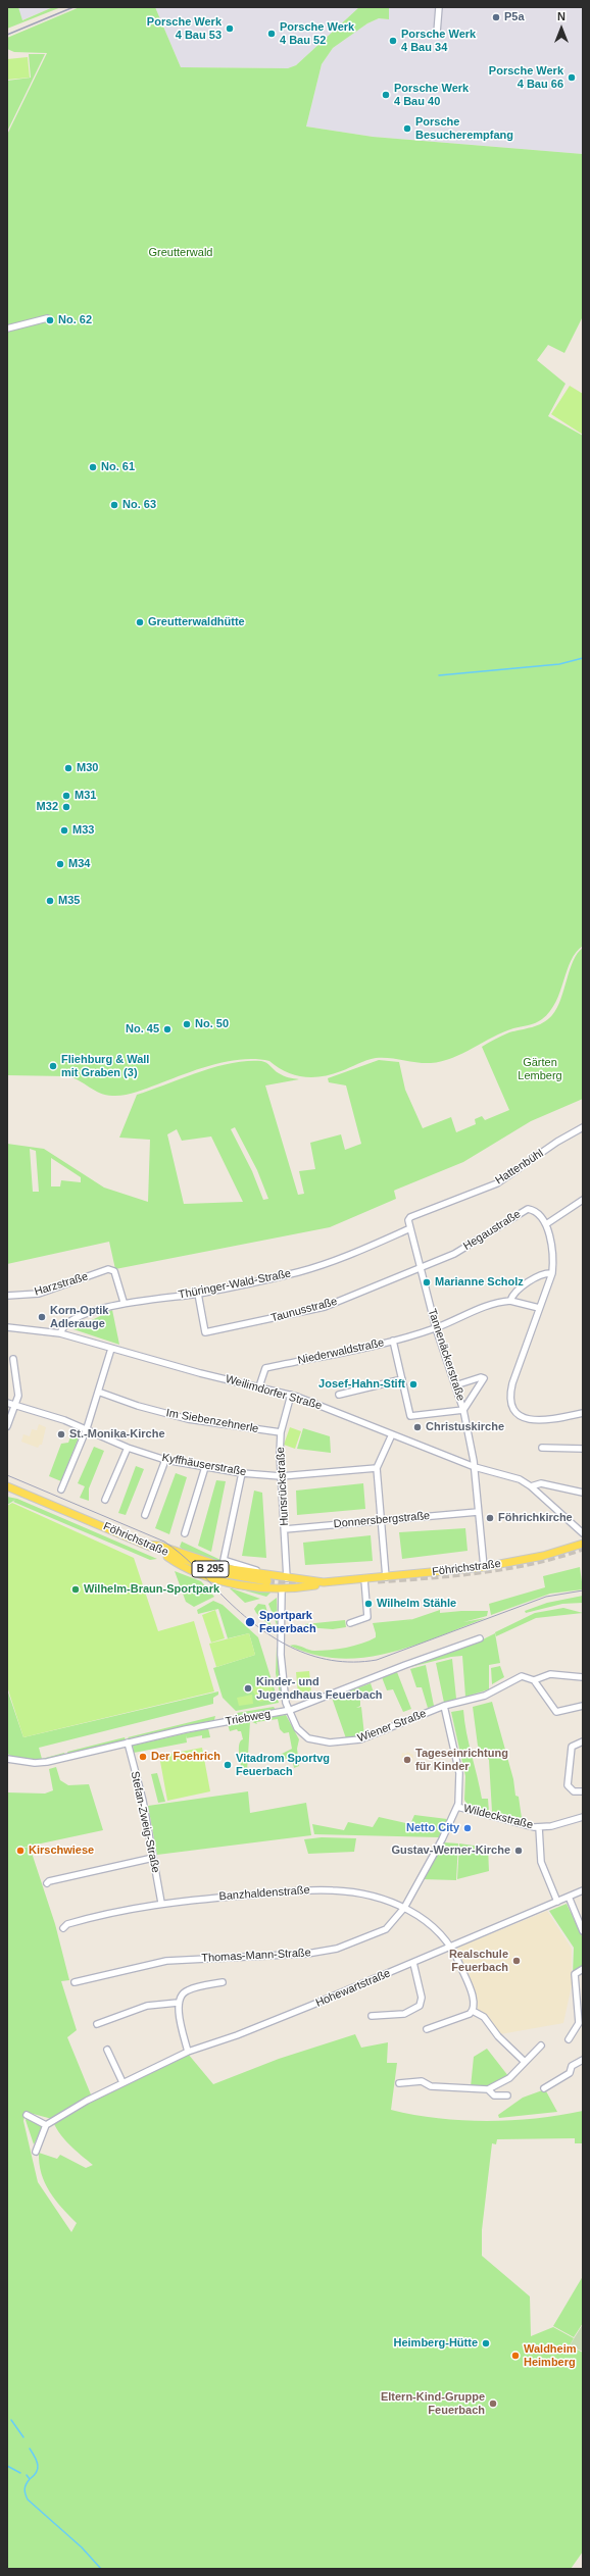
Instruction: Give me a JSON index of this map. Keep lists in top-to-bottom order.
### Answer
{
  "streets": {
    "main road": ["Föhrichstraße", "B 295"],
    "street": [
      "Hattenbühl",
      "Hegaustraße",
      "Harzstraße",
      "Thüringer-Wald-Straße",
      "Taunusstraße",
      "Niederwaldstraße",
      "Tannenäckerstraße",
      "Weilimdorfer Straße",
      "Im Siebenzehnerle",
      "Kyffhäuserstraße",
      "Hunsrückstraße",
      "Donnersbergstraße",
      "Triebweg",
      "Wiener Straße",
      "Wildeckstraße",
      "Stefan-Zweig-Straße",
      "Banzhaldenstraße",
      "Thomas-Mann-Straße",
      "Hohewartstraße"
    ]
  },
  "crossings": [
    ["Hattenbühl", "Tannenäckerstraße"],
    ["Hegaustraße", "Taunusstraße"],
    ["Hegaustraße", "Tannenäckerstraße"],
    ["Harzstraße", "Thüringer-Wald-Straße"],
    ["Thüringer-Wald-Straße", "Taunusstraße"],
    ["Thüringer-Wald-Straße", "Tannenäckerstraße"],
    ["Thüringer-Wald-Straße", "Weilimdorfer Straße"],
    ["Taunusstraße", "Tannenäckerstraße"],
    ["Niederwaldstraße", "Tannenäckerstraße"],
    ["Niederwaldstraße", "Weilimdorfer Straße"],
    ["Tannenäckerstraße", "Weilimdorfer Straße"],
    ["Tannenäckerstraße", "Donnersbergstraße"],
    ["Tannenäckerstraße", "Föhrichstraße"],
    ["Weilimdorfer Straße", "Hunsrückstraße"],
    ["Im Siebenzehnerle", "Hunsrückstraße"],
    ["Kyffhäuserstraße", "Hunsrückstraße"],
    ["Hunsrückstraße", "Donnersbergstraße"],
    ["Hunsrückstraße", "Föhrichstraße"],
    ["Hunsrückstraße", "Wiener Straße"],
    ["Föhrichstraße", "Wiener Straße"],
    ["Triebweg", "Wiener Straße"],
    ["Triebweg", "Stefan-Zweig-Straße"],
    ["Wiener Straße", "Thomas-Mann-Straße"],
    ["Wildeckstraße", "Thomas-Mann-Straße"],
    ["Wildeckstraße", "Hohewartstraße"],
    ["Stefan-Zweig-Straße", "Banzhaldenstraße"],
    ["Banzhaldenstraße", "Thomas-Mann-Straße"],
    ["Banzhaldenstraße", "Hohewartstraße"]
  ],
  "parks": ["Greutterwald", "Gärten Lemberg"],
  "places": [
    "P5a",
    "Porsche Werk 4 Bau 53",
    "Porsche Werk 4 Bau 52",
    "Porsche Werk 4 Bau 34",
    "Porsche Werk 4 Bau 66",
    "Porsche Werk 4 Bau 40",
    "Porsche Besucherempfang",
    "No. 62",
    "No. 61",
    "No. 63",
    "Greutterwaldhütte",
    "M30",
    "M31",
    "M32",
    "M33",
    "M34",
    "M35",
    "No. 50",
    "No. 45",
    "Fliehburg & Wall mit Graben (3)",
    "Marianne Scholz",
    "Korn-Optik Adlerauge",
    "Josef-Hahn-Stift",
    "Christuskirche",
    "St.-Monika-Kirche",
    "Föhrichkirche",
    "Wilhelm-Braun-Sportpark",
    "Wilhelm Stähle",
    "Sportpark Feuerbach",
    "Kinder- und Jugendhaus Feuerbach",
    "Der Foehrich",
    "Tageseinrichtung für Kinder",
    "Vitadrom Sportvg Feuerbach",
    "Netto City",
    "Kirschwiese",
    "Gustav-Werner-Kirche",
    "Realschule Feuerbach",
    "Heimberg-Hütte",
    "Waldheim Heimberg",
    "Eltern-Kind-Gruppe Feuerbach"
  ],
  "north": "top"
}
